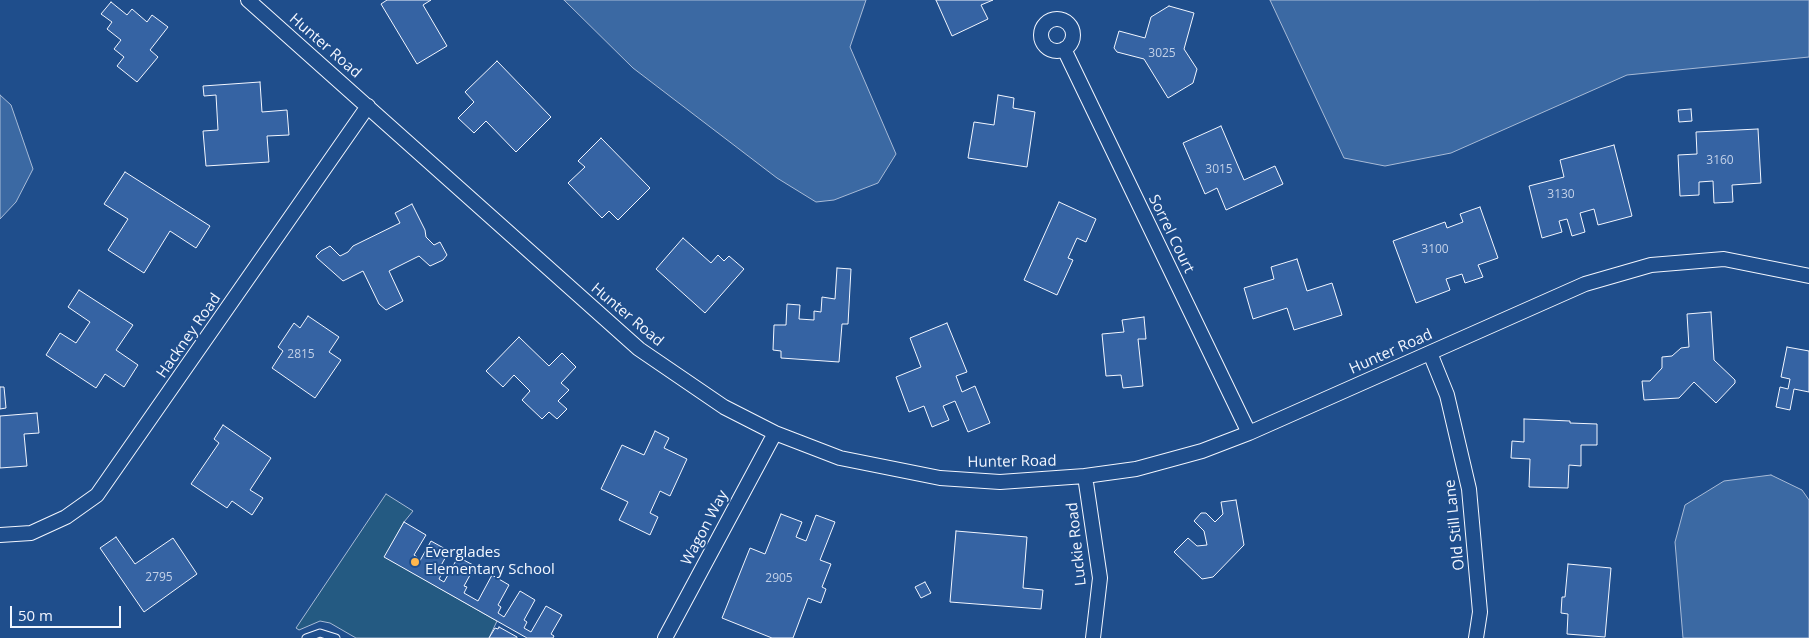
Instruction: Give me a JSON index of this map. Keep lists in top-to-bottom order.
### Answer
{
  "streets": {
    "street": [
      "Hunter Road",
      "Sorrel Court",
      "Hackney Road",
      "Old Still Lane",
      "Wagon Way",
      "Luckie Road"
    ]
  },
  "crossings": [
    ["Hunter Road", "Sorrel Court"],
    ["Hunter Road", "Hackney Road"],
    ["Hunter Road", "Old Still Lane"],
    ["Hunter Road", "Wagon Way"],
    ["Hunter Road", "Luckie Road"]
  ],
  "places": ["Everglades Elementary School"],
  "house_numbers": [
    "3025",
    "3160",
    "3015",
    "3130",
    "3100",
    "2815",
    "2795",
    "2905"
  ],
  "scale_bar": "50 m"
}
